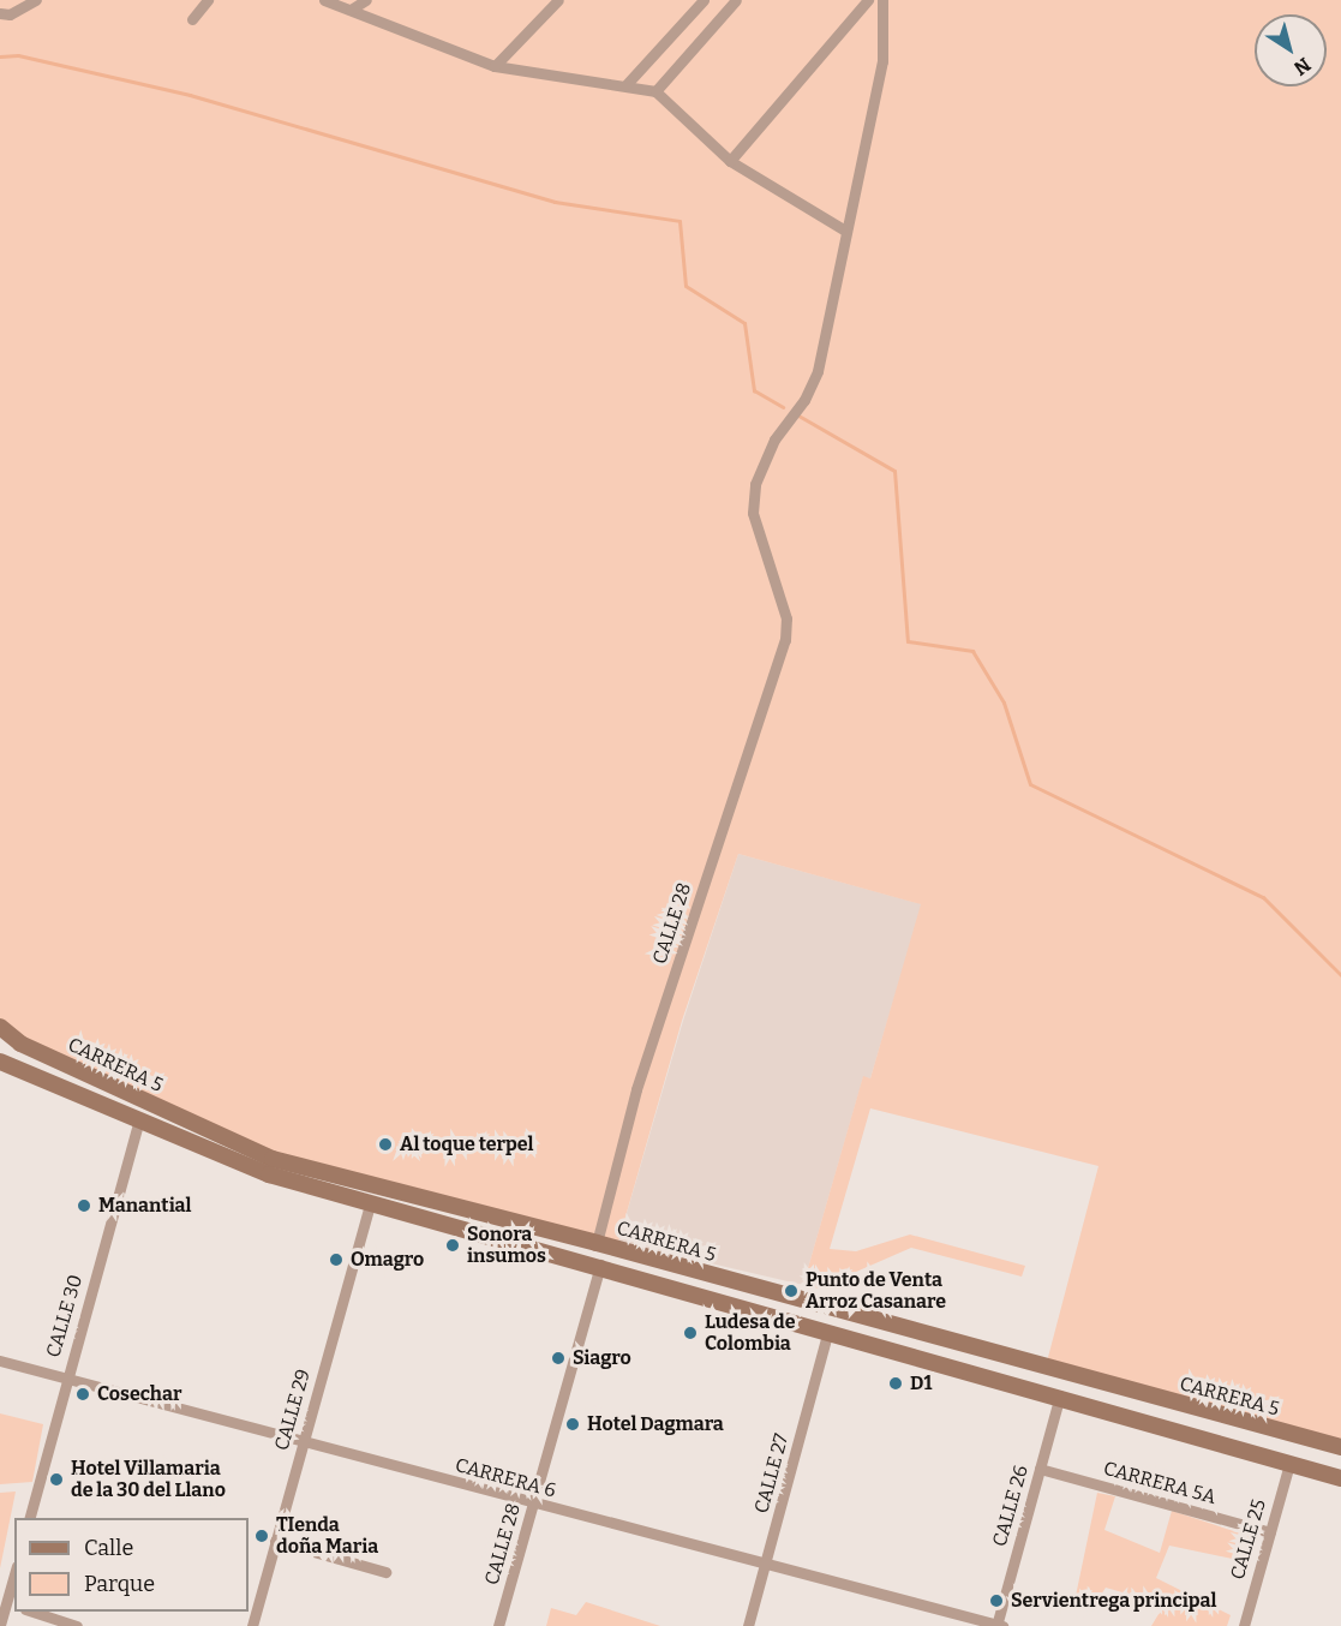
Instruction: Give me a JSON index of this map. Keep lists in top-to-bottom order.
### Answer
{
  "streets": {
    "main road": ["CARRERA 5"],
    "street": [
      "CALLE 28",
      "CALLE 30",
      "CALLE 29",
      "CALLE 27",
      "CARRERA 6",
      "CARRERA 5A",
      "CALLE 26",
      "CALLE 25"
    ]
  },
  "crossings": [
    ["CALLE 28", "CARRERA 5"],
    ["CALLE 28", "CARRERA 6"],
    ["CARRERA 5", "CALLE 30"],
    ["CARRERA 5", "CALLE 29"],
    ["CARRERA 5", "CALLE 27"],
    ["CARRERA 5", "CALLE 26"],
    ["CARRERA 5", "CALLE 25"],
    ["CALLE 30", "CARRERA 6"],
    ["CALLE 29", "CARRERA 6"],
    ["CALLE 27", "CARRERA 6"],
    ["CARRERA 6", "CALLE 26"],
    ["CARRERA 5A", "CALLE 26"],
    ["CARRERA 5A", "CALLE 25"]
  ],
  "places": [
    "Al toque terpel",
    "Manantial",
    "Sonora insumos",
    "Omagro",
    "Punto de Venta Arroz Casanare",
    "Ludesa de Colombia",
    "Siagro",
    "D1",
    "Cosechar",
    "Hotel Dagmara",
    "Hotel Villamaria de la 30 del Llano",
    "TIenda doña Maria",
    "Servientrega principal"
  ],
  "legend": ["Calle", "Parque"],
  "north": "bottom right"
}
